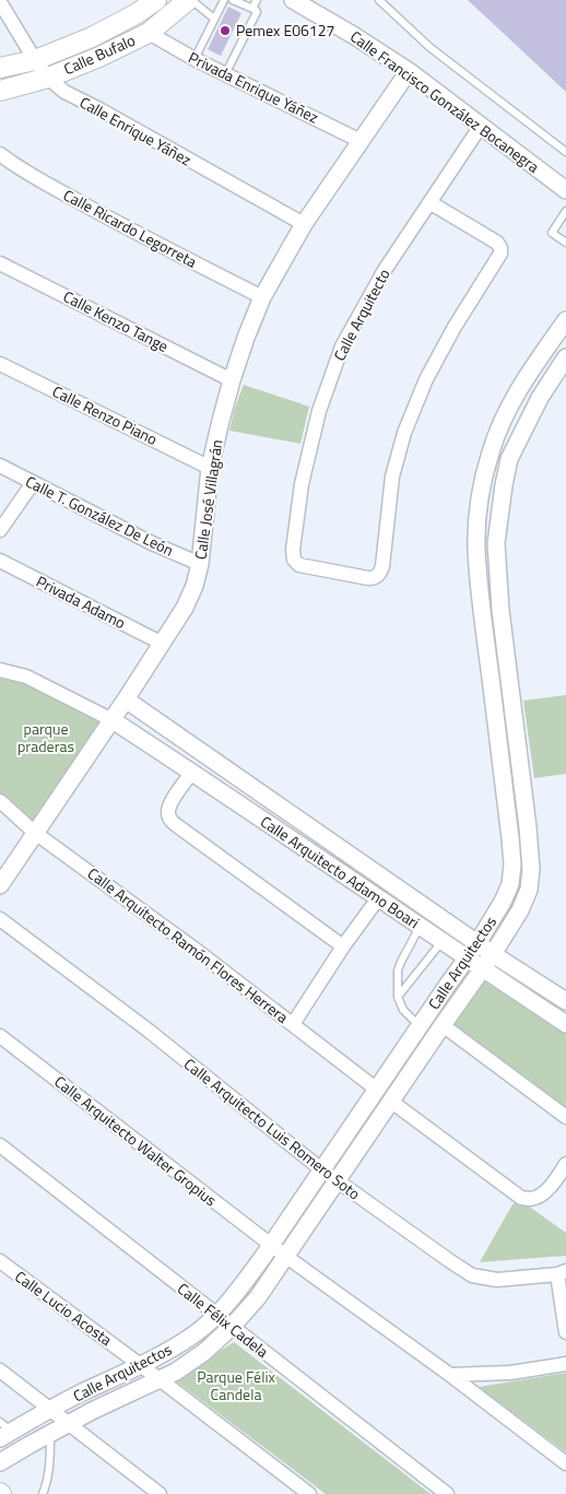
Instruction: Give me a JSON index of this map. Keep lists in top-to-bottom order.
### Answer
{
  "streets": {
    "main road": ["Calle Bufalo"],
    "street": [
      "Privada Enrique Yáñez",
      "Calle Francisco González Bocanegra",
      "Calle Enrique Yáñez",
      "Calle Ricardo Legorreta",
      "Calle Arquitecto",
      "Calle Kenzo Tange",
      "Calle Renzo Piano",
      "Calle José Villagrán",
      "Calle T. González De León",
      "Privada Adamo",
      "Calle Arquitecto Adamo Boari",
      "Calle Arquitecto Ramón Flores Herrera",
      "Calle Arquitectos",
      "Calle Arquitecto Luis Romero Soto",
      "Calle Arquitecto Walter Gropius",
      "Calle Lucio Acosta",
      "Calle Félix Cadela"
    ]
  },
  "crossings": [
    ["Calle Bufalo", "Privada Enrique Yáñez"],
    ["Calle Bufalo", "Calle Enrique Yáñez"],
    ["Privada Enrique Yáñez", "Calle José Villagrán"],
    ["Calle Francisco González Bocanegra", "Calle Arquitecto"],
    ["Calle Francisco González Bocanegra", "Calle José Villagrán"],
    ["Calle Enrique Yáñez", "Calle José Villagrán"],
    ["Calle Ricardo Legorreta", "Calle José Villagrán"],
    ["Calle Kenzo Tange", "Calle José Villagrán"],
    ["Calle Renzo Piano", "Calle José Villagrán"],
    ["Calle José Villagrán", "Calle T. González De León"],
    ["Calle José Villagrán", "Privada Adamo"],
    ["Calle José Villagrán", "Calle Arquitecto Adamo Boari"],
    ["Calle José Villagrán", "Calle Arquitecto Ramón Flores Herrera"],
    ["Calle Arquitecto Adamo Boari", "Calle Arquitectos"],
    ["Calle Arquitecto Ramón Flores Herrera", "Calle Arquitectos"],
    ["Calle Arquitectos", "Calle Arquitecto Luis Romero Soto"],
    ["Calle Arquitectos", "Calle Arquitecto Walter Gropius"],
    ["Calle Arquitectos", "Calle Lucio Acosta"],
    ["Calle Arquitectos", "Calle Félix Cadela"]
  ],
  "parks": ["parque praderas", "Parque Félix Candela"],
  "places": ["Pemex E06127"]
}
